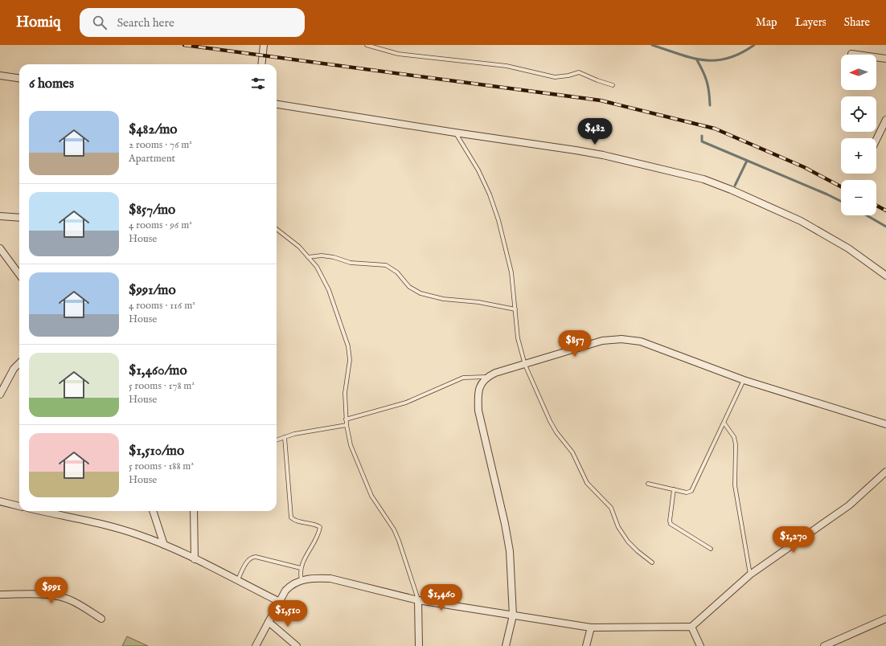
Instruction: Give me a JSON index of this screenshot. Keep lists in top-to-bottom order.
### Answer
{
  "north": "left",
  "page": {
    "header": "Homiq",
    "search": "Search here",
    "nav": ["Map", "Layers", "Share"],
    "map_buttons": ["+", "−"],
    "heading": "6 homes",
    "list": [
      {
        "name": "$482/mo",
        "note": "2 rooms · 76 m² · Apartment"
      },
      {
        "name": "$857/mo",
        "note": "4 rooms · 96 m² · House"
      },
      {
        "name": "$991/mo",
        "note": "4 rooms · 116 m² · House"
      },
      {
        "name": "$1,460/mo",
        "note": "5 rooms · 178 m² · House"
      },
      {
        "name": "$1,510/mo",
        "note": "5 rooms · 188 m² · House"
      }
    ],
    "price": [
      "$482",
      "$857",
      "$1,270",
      "$991",
      "$1,460",
      "$1,510"
    ]
  }
}
